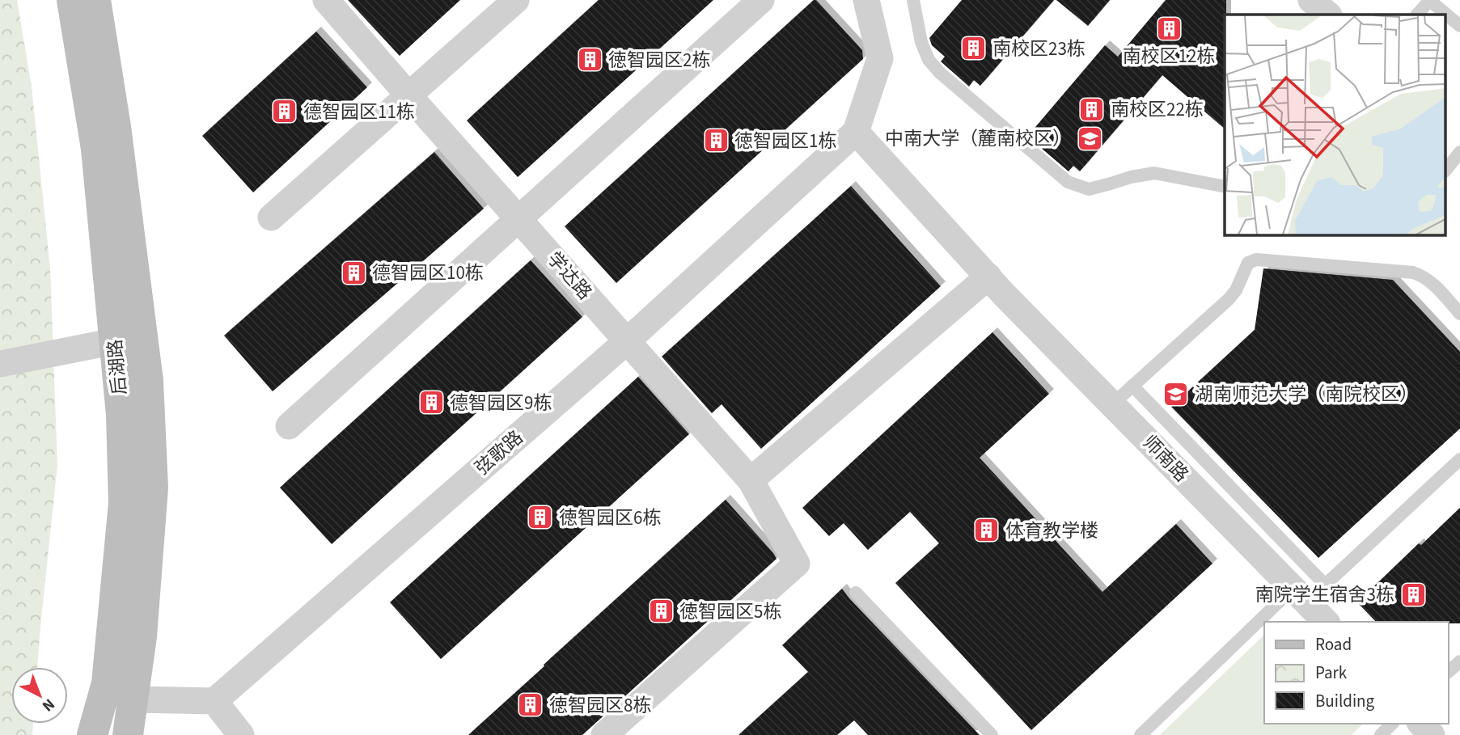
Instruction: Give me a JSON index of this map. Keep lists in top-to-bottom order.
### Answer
{
  "streets": {
    "main road": ["后湖路"],
    "street": ["学达路", "弦歌路", "师南路"]
  },
  "crossings": [
    ["学达路", "弦歌路"],
    ["弦歌路", "师南路"]
  ],
  "places": {
    "building": [
      "南校区12栋",
      "南校区23栋",
      "徳智园区2栋",
      "南校区22栋",
      "德智园区11栋",
      "徳智园区1栋",
      "德智园区10栋",
      "德智园区9栋",
      "徳智园区6栋",
      "体育教学楼",
      "南院学生宿舍3栋",
      "徳智园区5栋",
      "徳智园区8栋"
    ],
    "school or university": ["中南大学（麓南校区）", "湖南师范大学（南院校区）"]
  },
  "legend": ["Road", "Park", "Building"],
  "north": "bottom right"
}
